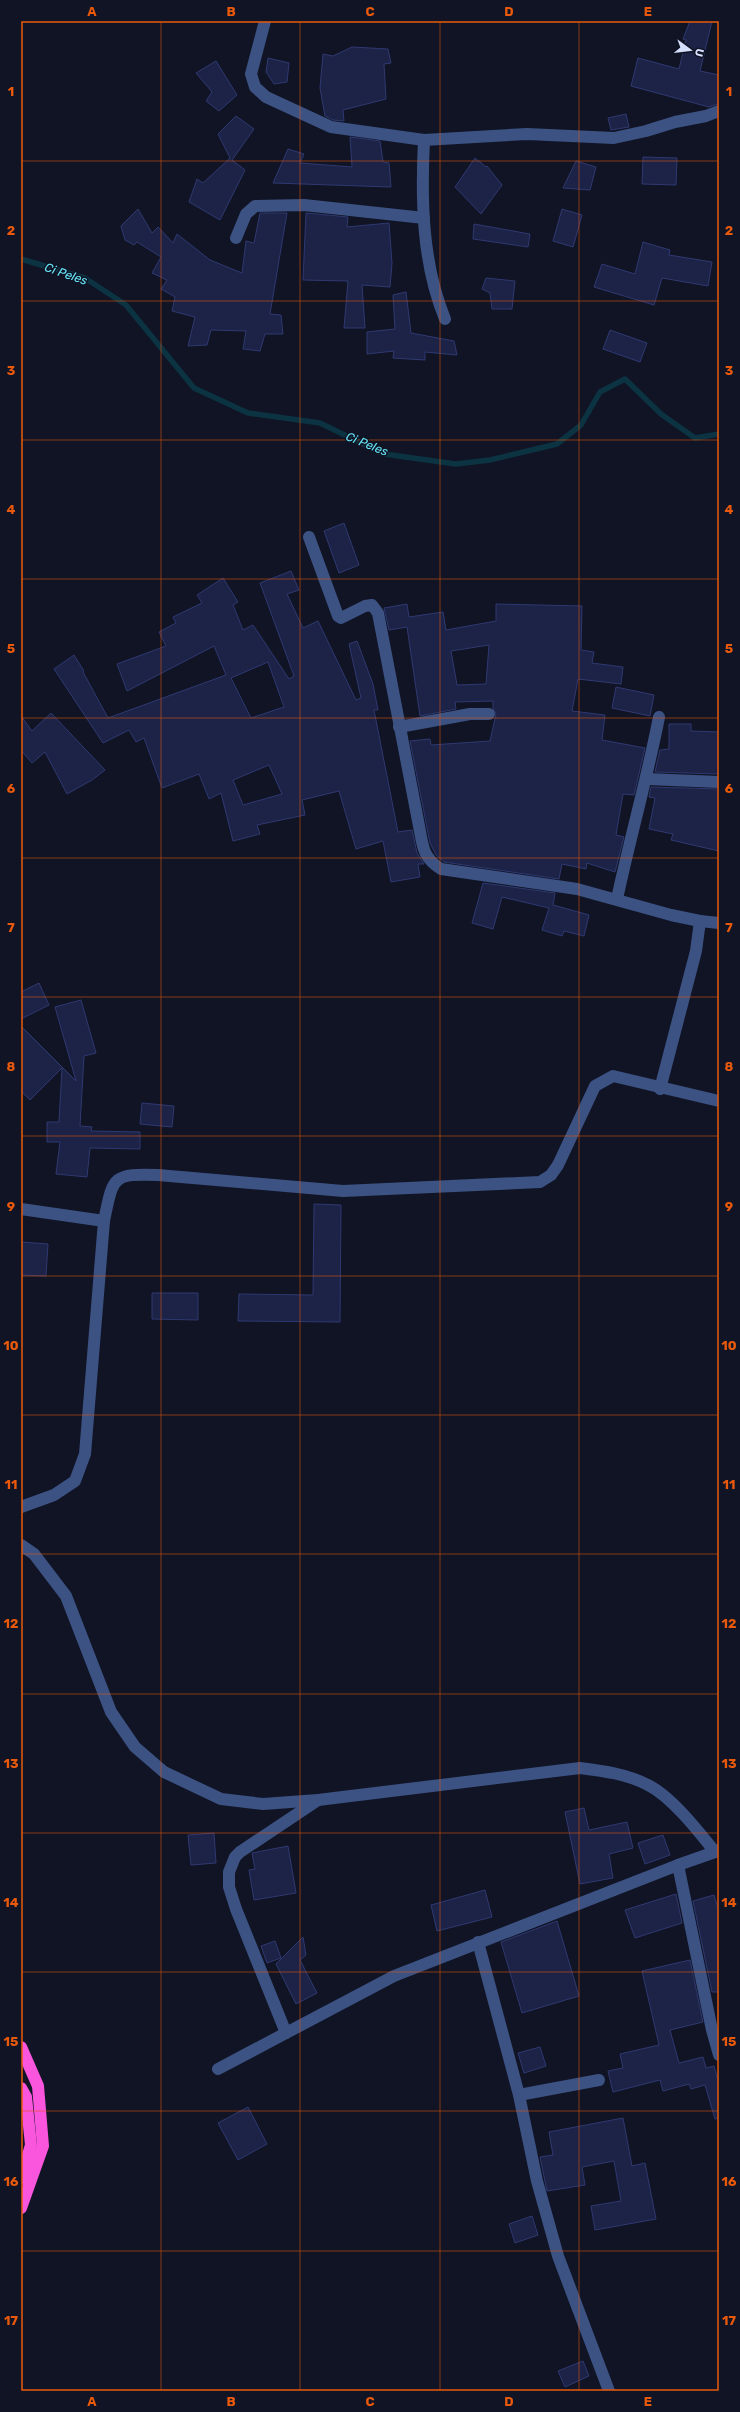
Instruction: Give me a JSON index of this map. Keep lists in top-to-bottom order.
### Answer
{
  "water": ["Ci Peles"],
  "north": "right",
  "grid": {
    "columns": [
      "A",
      "B",
      "C",
      "D",
      "E"
    ],
    "rows": [
      "1",
      "2",
      "3",
      "4",
      "5",
      "6",
      "7",
      "8",
      "9",
      "10",
      "11",
      "12",
      "13",
      "14",
      "15",
      "16",
      "17"
    ]
  }
}
